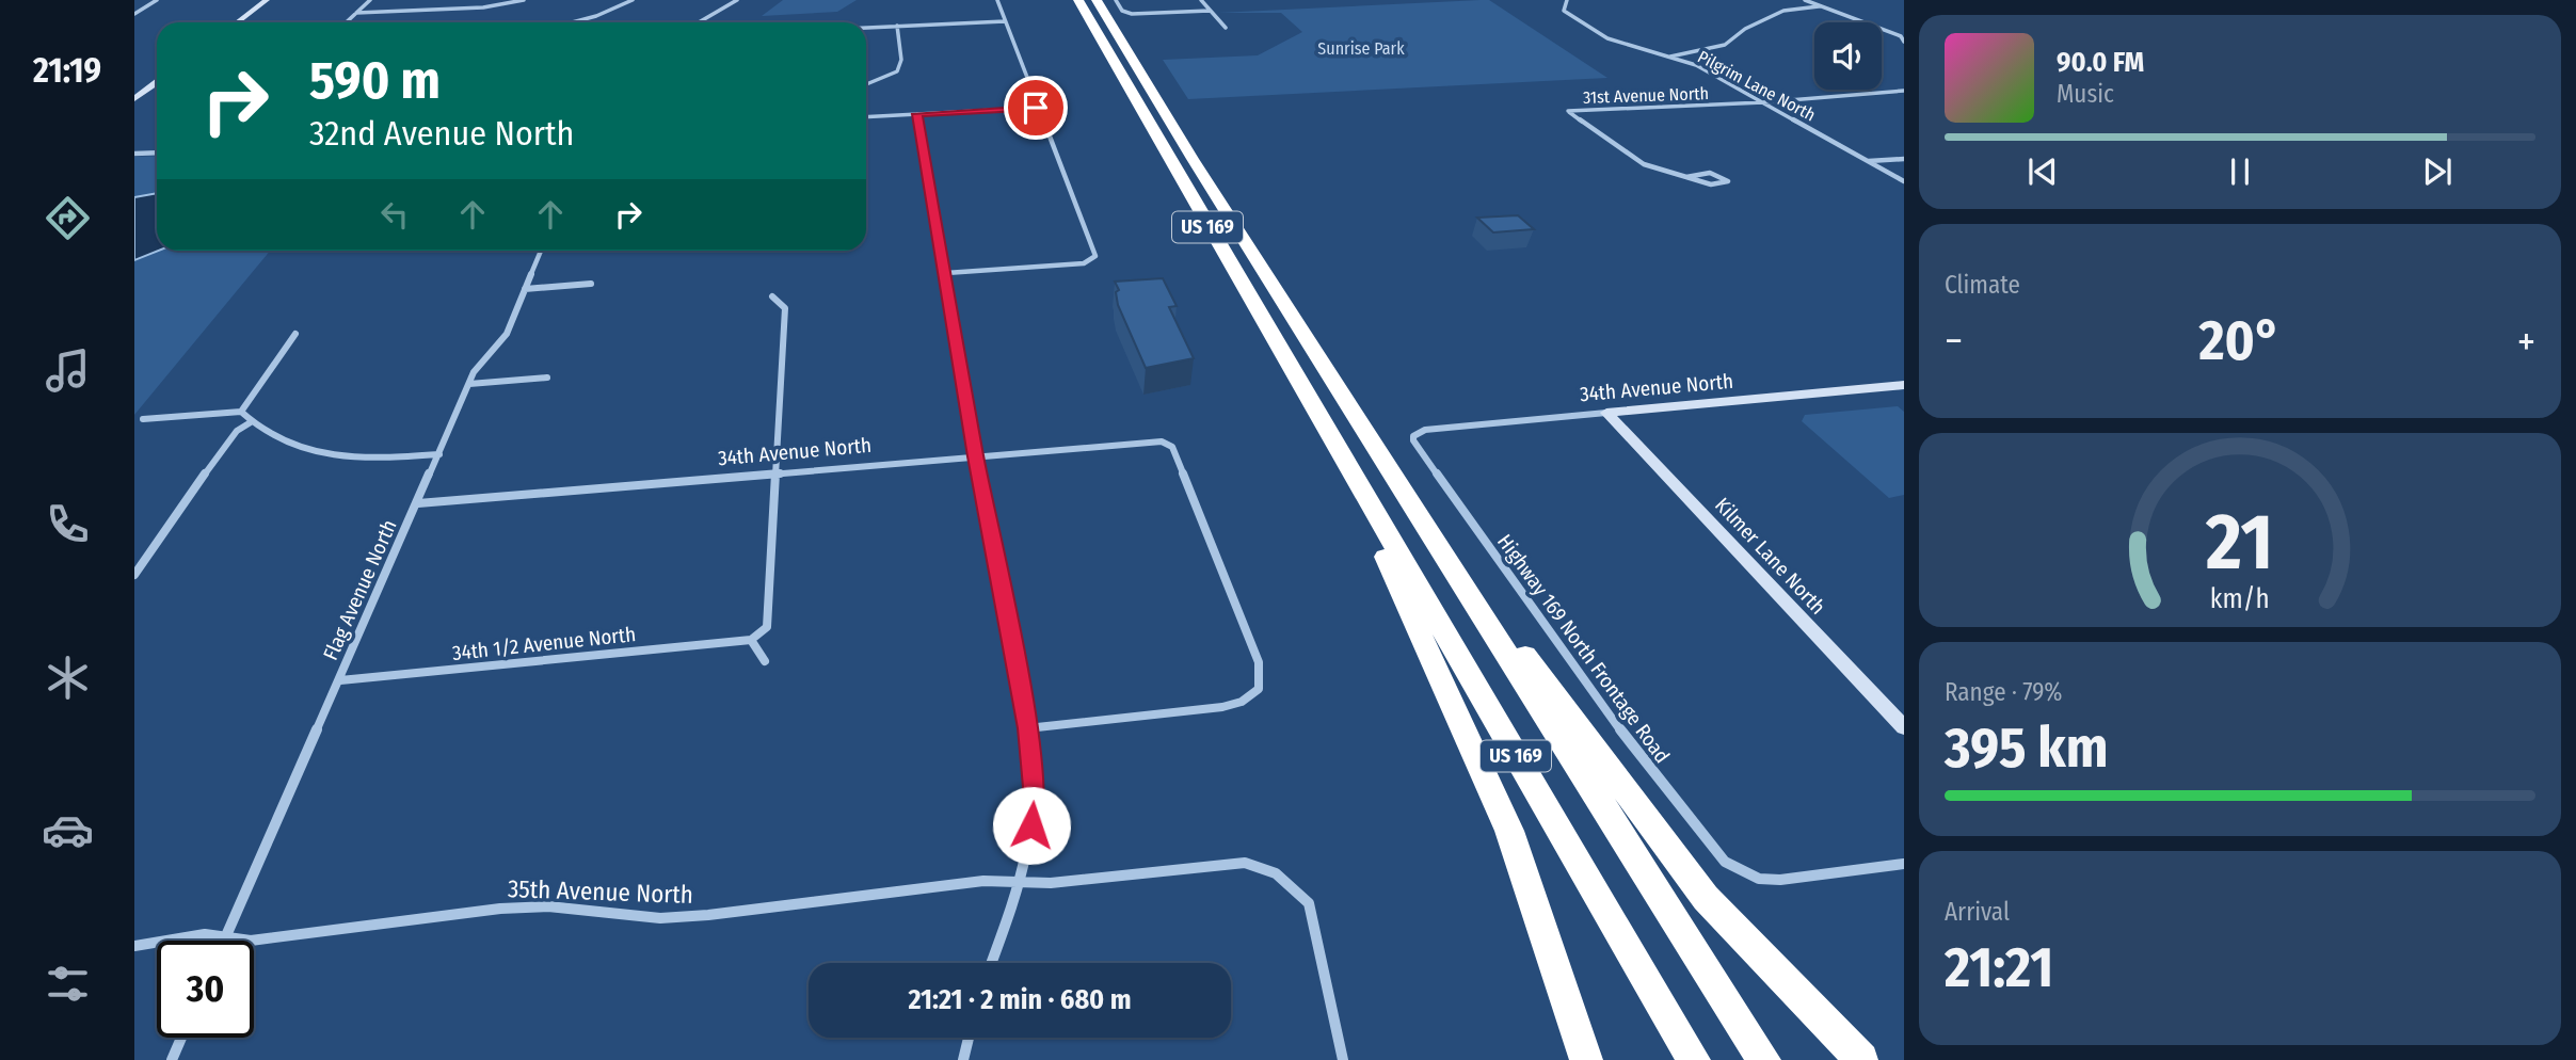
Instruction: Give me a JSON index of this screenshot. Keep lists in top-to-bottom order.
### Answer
{
  "streets": {
    "highway": ["US 169"],
    "street": [
      "Pilgrim Lane North",
      "31st Avenue North",
      "34th Avenue North",
      "Kilmer Lane North",
      "Flag Avenue North",
      "34th 1/2 Avenue North",
      "Highway 169 North Frontage Road",
      "35th Avenue North"
    ]
  },
  "crossings": [
    ["Pilgrim Lane North", "31st Avenue North"],
    ["34th Avenue North", "Kilmer Lane North"],
    ["34th Avenue North", "Flag Avenue North"],
    ["34th Avenue North", "Highway 169 North Frontage Road"],
    ["Flag Avenue North", "34th 1/2 Avenue North"],
    ["Flag Avenue North", "35th Avenue North"]
  ],
  "parks": ["Sunrise Park"],
  "page": {
    "tabs": "21:19",
    "turn": ["590 m", "32nd Avenue North"],
    "song": ["90.0 FM", "Music"],
    "tile": [
      "Climate",
      ["Range · 79%", "395 km"],
      ["Arrival", "21:21"]
    ],
    "heat": ["−", "20°", "+"],
    "limit": "30",
    "trip": "21:21 · 2 min · 680 m",
    "gauge": ["21", "km/h"]
  }
}
